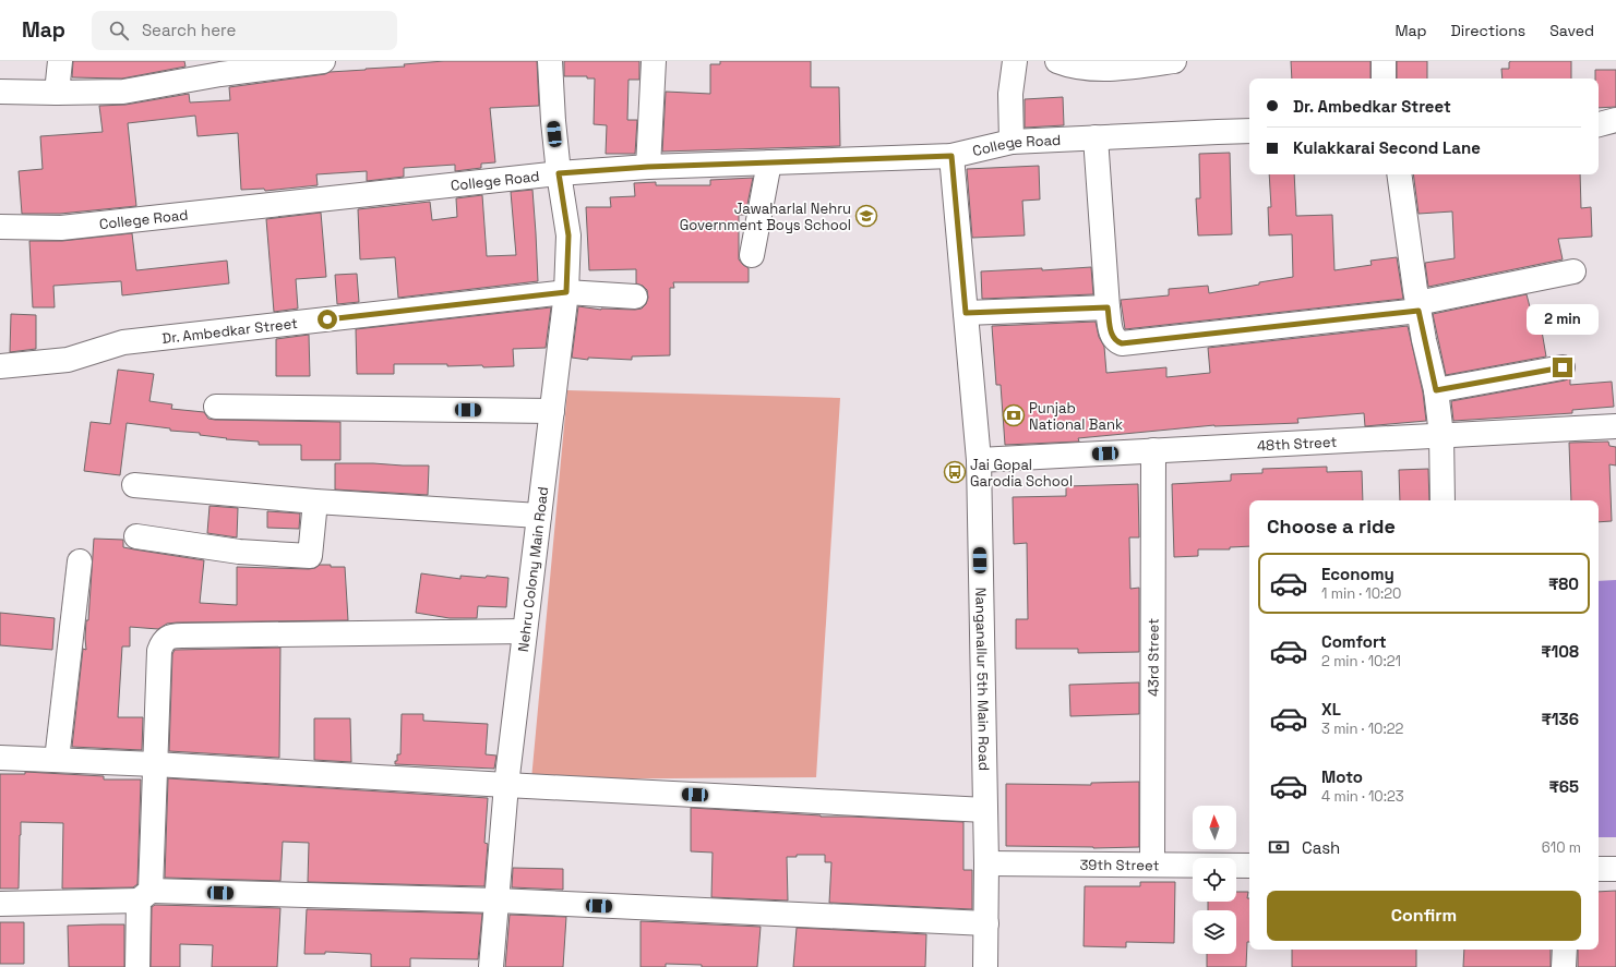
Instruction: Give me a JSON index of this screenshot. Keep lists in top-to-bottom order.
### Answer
{
  "streets": {
    "street": [
      "College Road",
      "Dr. Ambedkar Street",
      "48th Street",
      "Nehru Colony Main Road",
      "43rd Street",
      "Nanganallur 5th Main Road",
      "39th Street"
    ]
  },
  "crossings": [
    ["College Road", "Nehru Colony Main Road"],
    ["College Road", "Nanganallur 5th Main Road"],
    ["Dr. Ambedkar Street", "Nehru Colony Main Road"],
    ["48th Street", "43rd Street"],
    ["48th Street", "Nanganallur 5th Main Road"],
    ["43rd Street", "39th Street"],
    ["Nanganallur 5th Main Road", "39th Street"]
  ],
  "places": {
    "school or university": ["Jawaharlal Nehru Government Boys School"],
    "bank": ["Punjab National Bank"],
    "bus stop": ["Jai Gopal Garodia School"]
  },
  "north": "top",
  "page": {
    "header": "Map",
    "search": "Search here",
    "nav": ["Map", "Directions", "Saved"],
    "banner": ["Dr. Ambedkar Street", "Kulakkarai Second Lane"],
    "bubble": "2 min",
    "heading": "Choose a ride",
    "list": [
      {
        "name": "Economy",
        "note": "1 min · 10:20",
        "value": "₹80"
      },
      {
        "name": "Comfort",
        "note": "2 min · 10:21",
        "value": "₹108"
      },
      {
        "name": "XL",
        "note": "3 min · 10:22",
        "value": "₹136"
      },
      {
        "name": "Moto",
        "note": "4 min · 10:23",
        "value": "₹65"
      }
    ],
    "pay": ["Cash", "610 m"],
    "buttons": "Confirm"
  }
}
